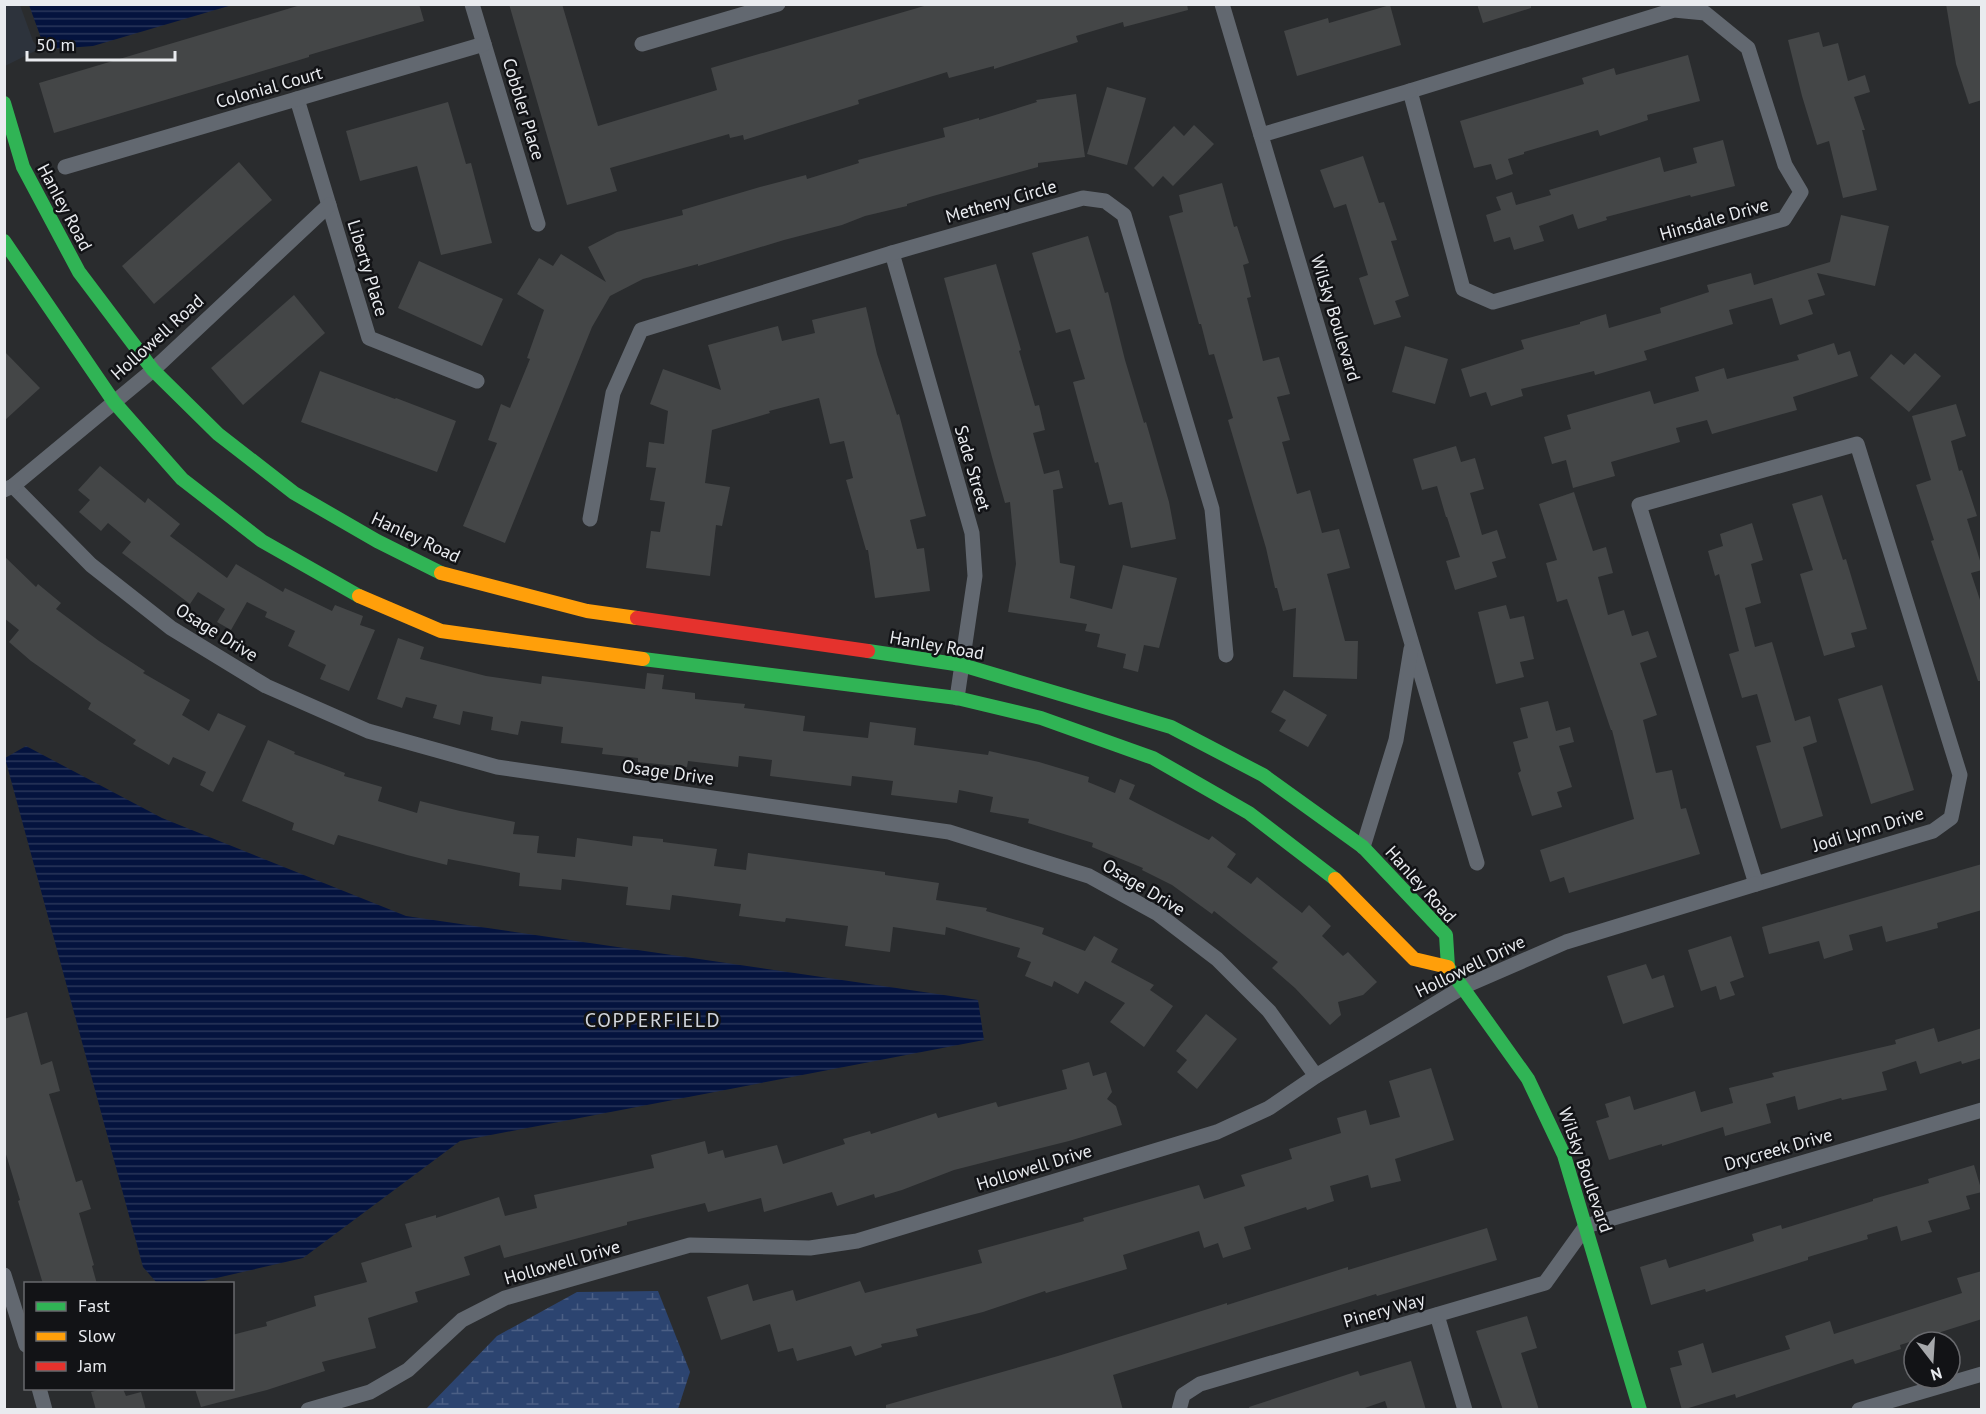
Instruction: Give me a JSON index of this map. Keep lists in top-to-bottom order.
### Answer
{
  "streets": {
    "main road": ["Hanley Road", "Wilsky Boulevard"],
    "street": [
      "Colonial Court",
      "Cobbler Place",
      "Metheny Circle",
      "Hinsdale Drive",
      "Liberty Place",
      "Hollowell Road",
      "Sade Street",
      "Osage Drive",
      "Jodi Lynn Drive",
      "Hollowell Drive",
      "Drycreek Drive",
      "Pinery Way"
    ]
  },
  "crossings": [
    ["Colonial Court", "Cobbler Place"],
    ["Colonial Court", "Liberty Place"],
    ["Metheny Circle", "Sade Street"],
    ["Hanley Road", "Wilsky Boulevard"],
    ["Hanley Road", "Hollowell Road"],
    ["Hanley Road", "Sade Street"],
    ["Hinsdale Drive", "Wilsky Boulevard"],
    ["Liberty Place", "Hollowell Road"],
    ["Wilsky Boulevard", "Hollowell Drive"],
    ["Wilsky Boulevard", "Drycreek Drive"],
    ["Wilsky Boulevard", "Pinery Way"],
    ["Hollowell Road", "Osage Drive"],
    ["Osage Drive", "Hollowell Drive"],
    ["Jodi Lynn Drive", "Hollowell Drive"],
    ["Drycreek Drive", "Pinery Way"]
  ],
  "districts": ["COPPERFIELD"],
  "legend": ["Fast", "Slow", "Jam"],
  "scale_bar": "50 m",
  "north": "bottom"
}
